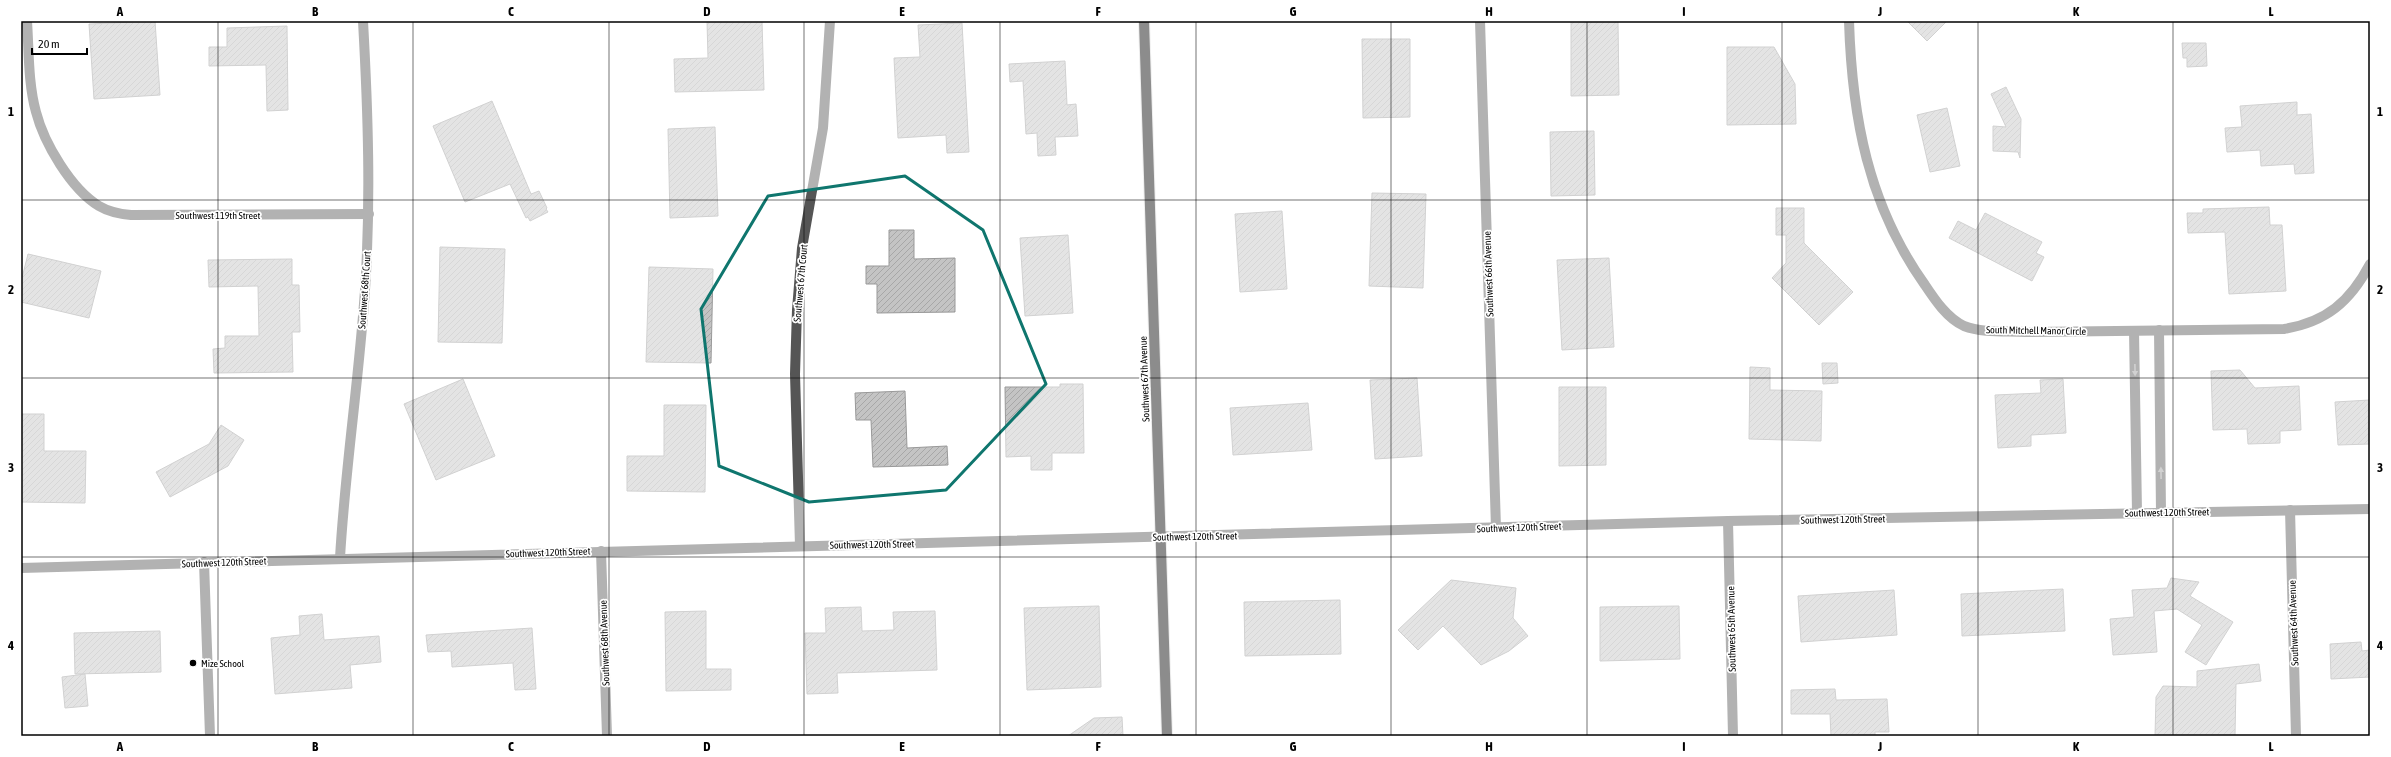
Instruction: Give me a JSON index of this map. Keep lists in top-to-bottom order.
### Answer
{
  "streets": {
    "main road": ["Southwest 67th Avenue"],
    "street": [
      "Southwest 119th Street",
      "Southwest 66th Avenue",
      "Southwest 67th Court",
      "Southwest 68th Court",
      "South Mitchell Manor Circle",
      "Southwest 120th Street",
      "Southwest 64th Avenue",
      "Southwest 65th Avenue",
      "Southwest 68th Avenue"
    ]
  },
  "crossings": [
    ["Southwest 119th Street", "Southwest 68th Court"],
    ["Southwest 66th Avenue", "Southwest 120th Street"],
    ["Southwest 67th Court", "Southwest 120th Street"],
    ["Southwest 68th Court", "Southwest 120th Street"],
    ["Southwest 67th Avenue", "Southwest 120th Street"],
    ["Southwest 120th Street", "Southwest 64th Avenue"],
    ["Southwest 120th Street", "Southwest 65th Avenue"],
    ["Southwest 120th Street", "Southwest 68th Avenue"]
  ],
  "places": ["Mize School"],
  "scale_bar": "20 m",
  "grid": {
    "columns": [
      "A",
      "B",
      "C",
      "D",
      "E",
      "F",
      "G",
      "H",
      "I",
      "J",
      "K",
      "L"
    ],
    "rows": [
      "1",
      "2",
      "3",
      "4"
    ]
  }
}
